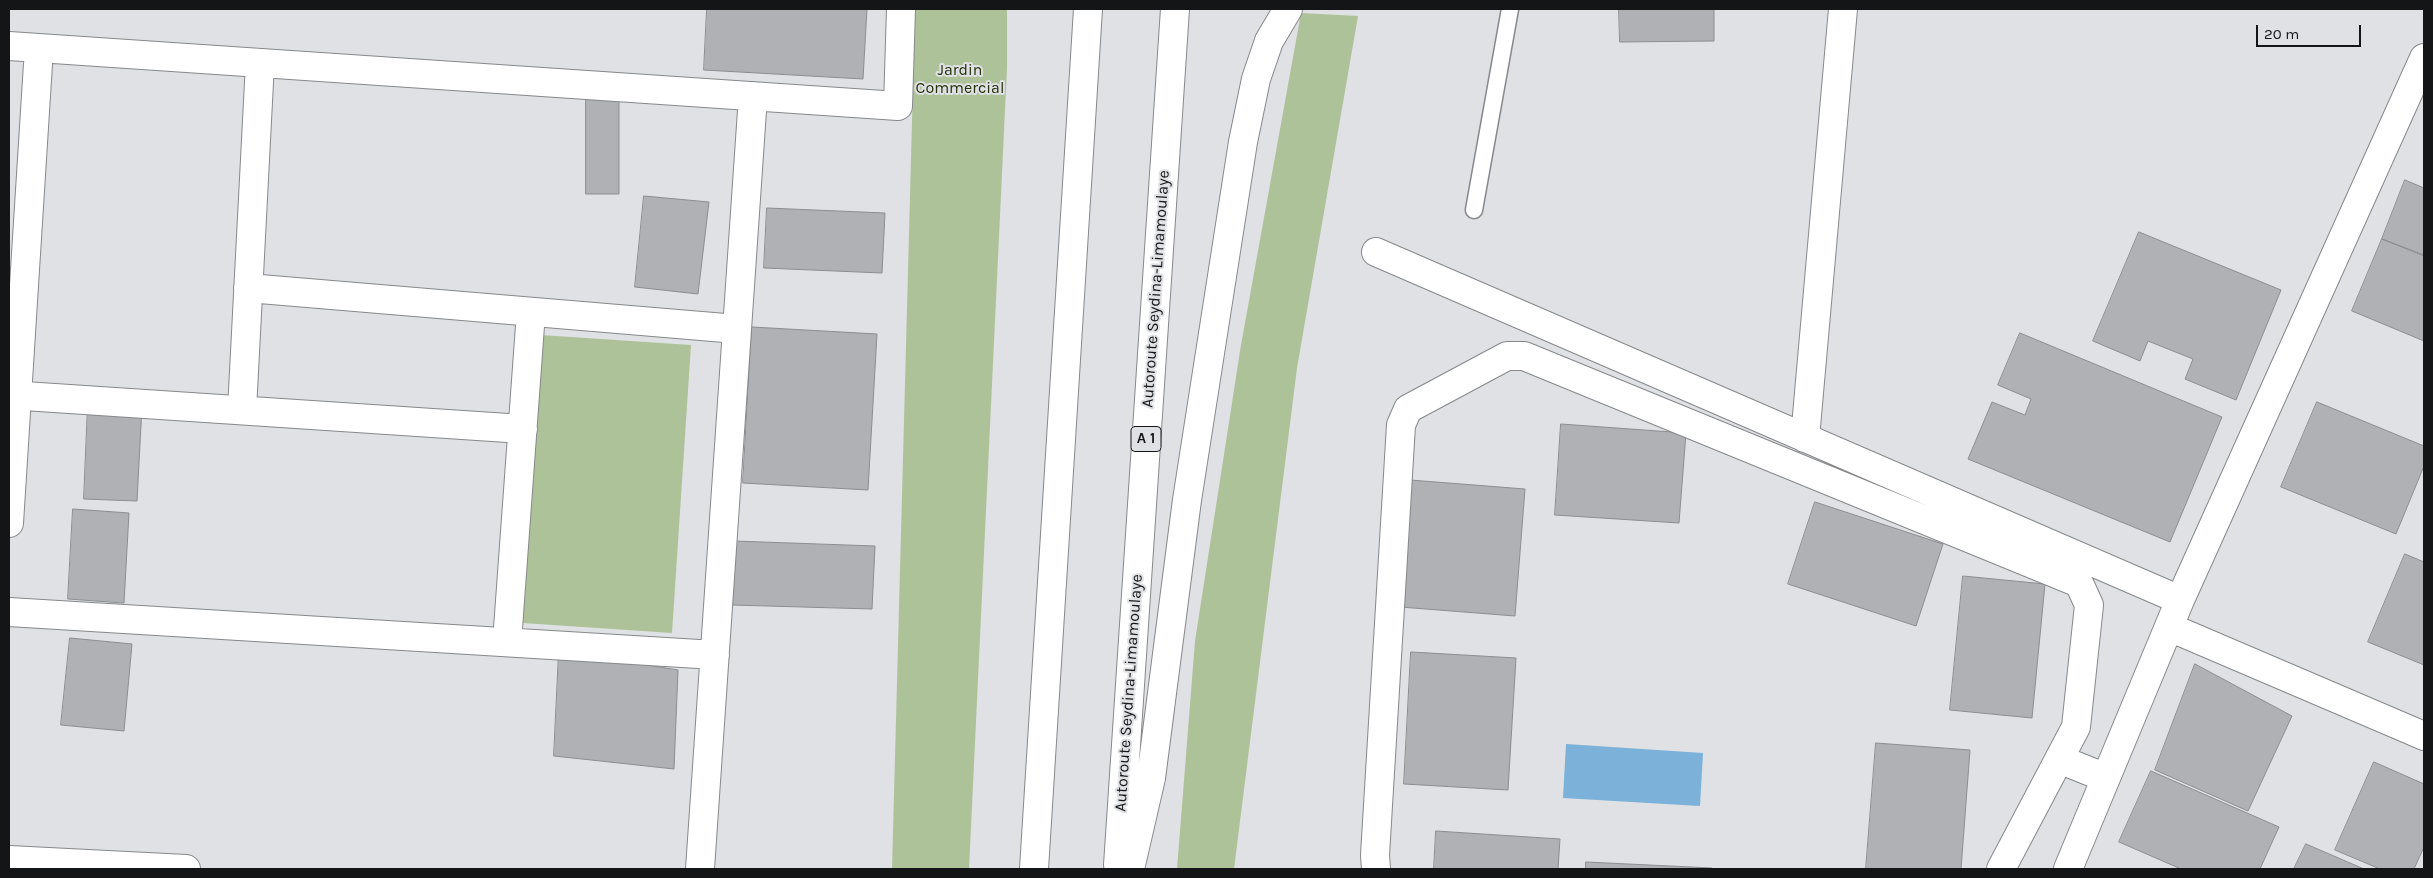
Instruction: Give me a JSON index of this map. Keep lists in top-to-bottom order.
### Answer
{
  "streets": {
    "main road": ["Autoroute Seydina-Limamoulaye", "A 1"]
  },
  "parks": ["Jardin Commercial"],
  "scale_bar": "20 m"
}
